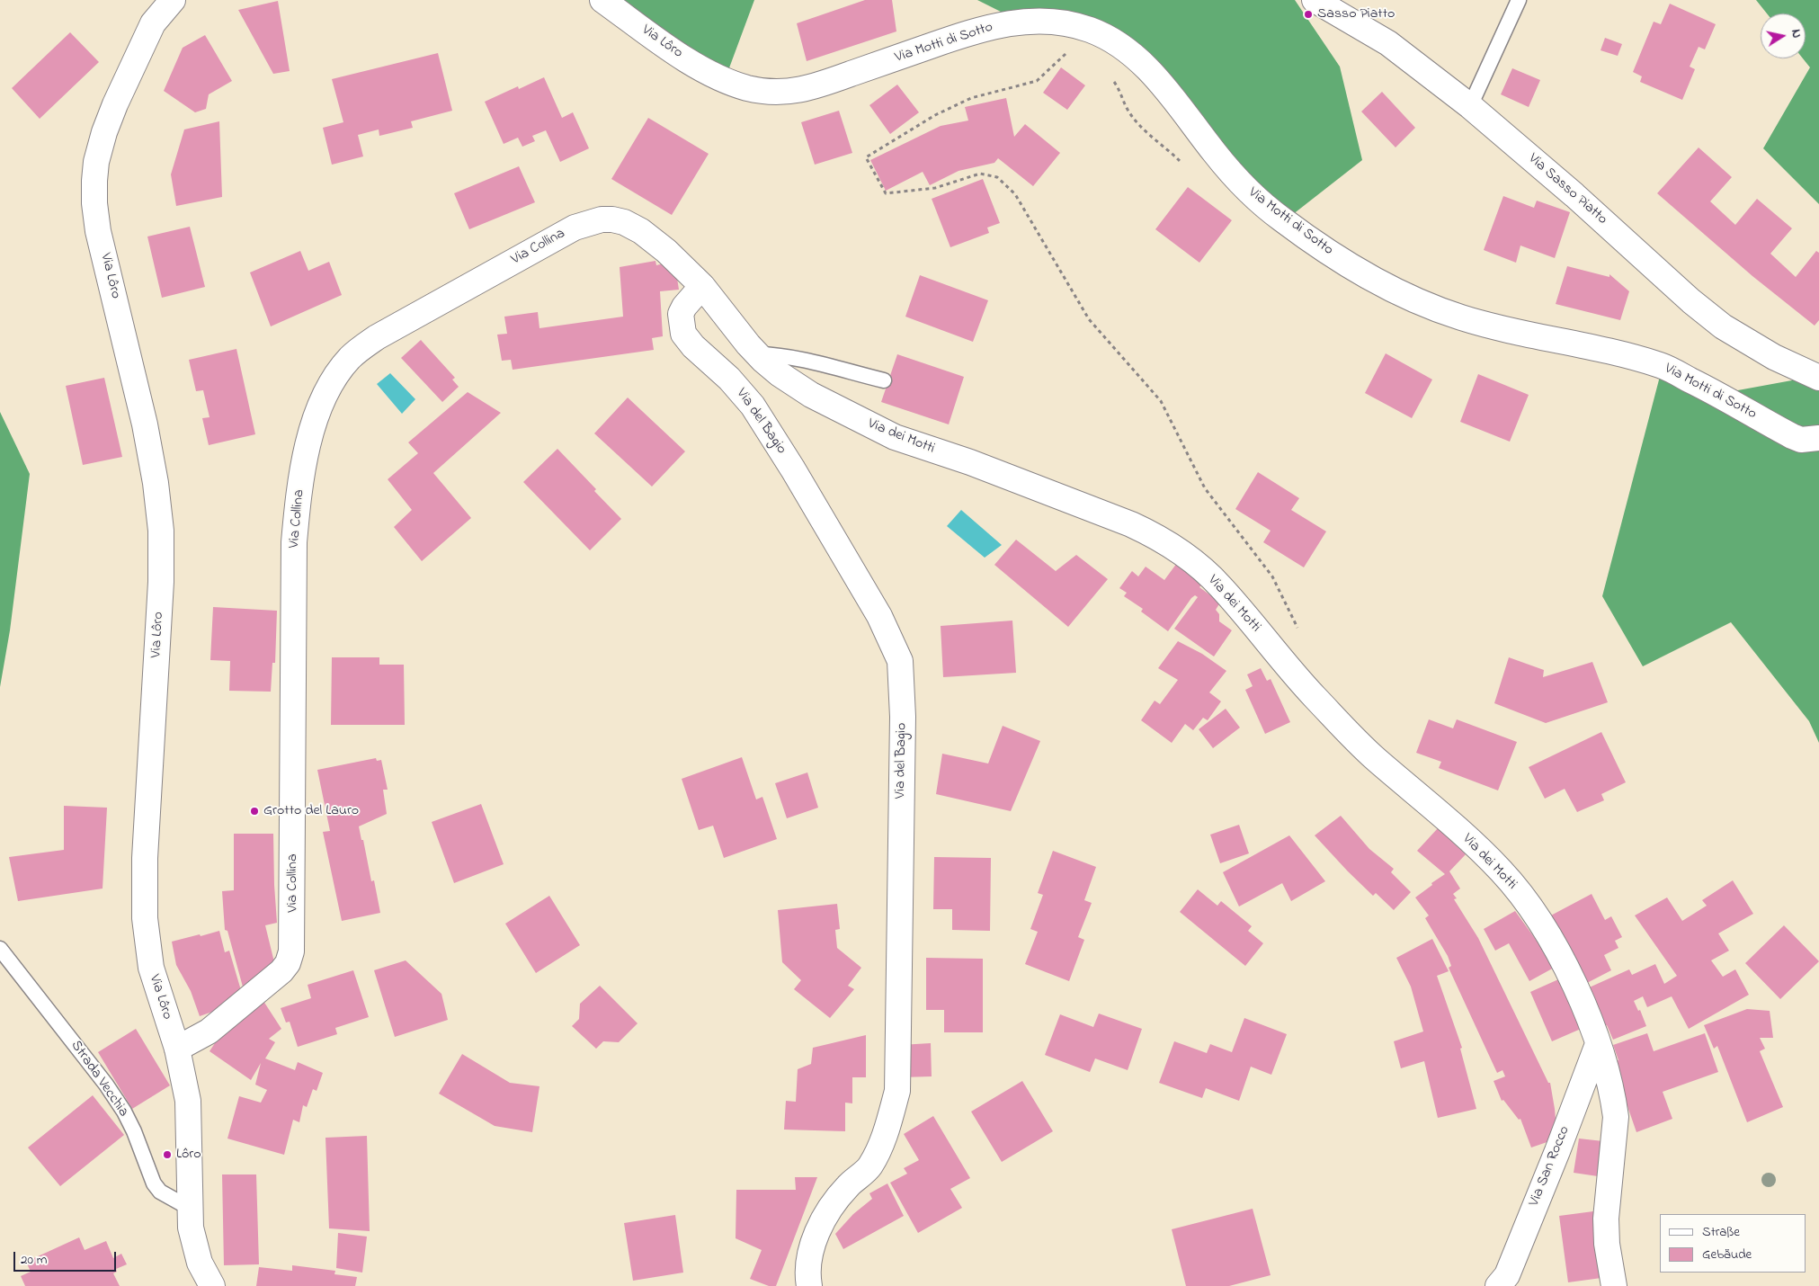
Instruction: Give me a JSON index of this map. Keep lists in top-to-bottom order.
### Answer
{
  "streets": {
    "street": [
      "Via Lôro",
      "Via Motti di Sotto",
      "Via Sasso Piatto",
      "Via Collina",
      "Via del Bagio",
      "Via dei Motti",
      "Via San Rocco"
    ],
    "lane": ["Strada Vecchia"]
  },
  "crossings": [
    ["Via Lôro", "Via Motti di Sotto"],
    ["Via Lôro", "Via Collina"],
    ["Via Lôro", "Strada Vecchia"],
    ["Via Collina", "Via del Bagio"],
    ["Via Collina", "Via dei Motti"],
    ["Via del Bagio", "Via dei Motti"],
    ["Via dei Motti", "Via San Rocco"]
  ],
  "places": ["Sasso Piatto", "Grotto del Lauro", "Lôro"],
  "legend": ["Straße", "Gebäude"],
  "scale_bar": "20 m",
  "north": "right"
}
